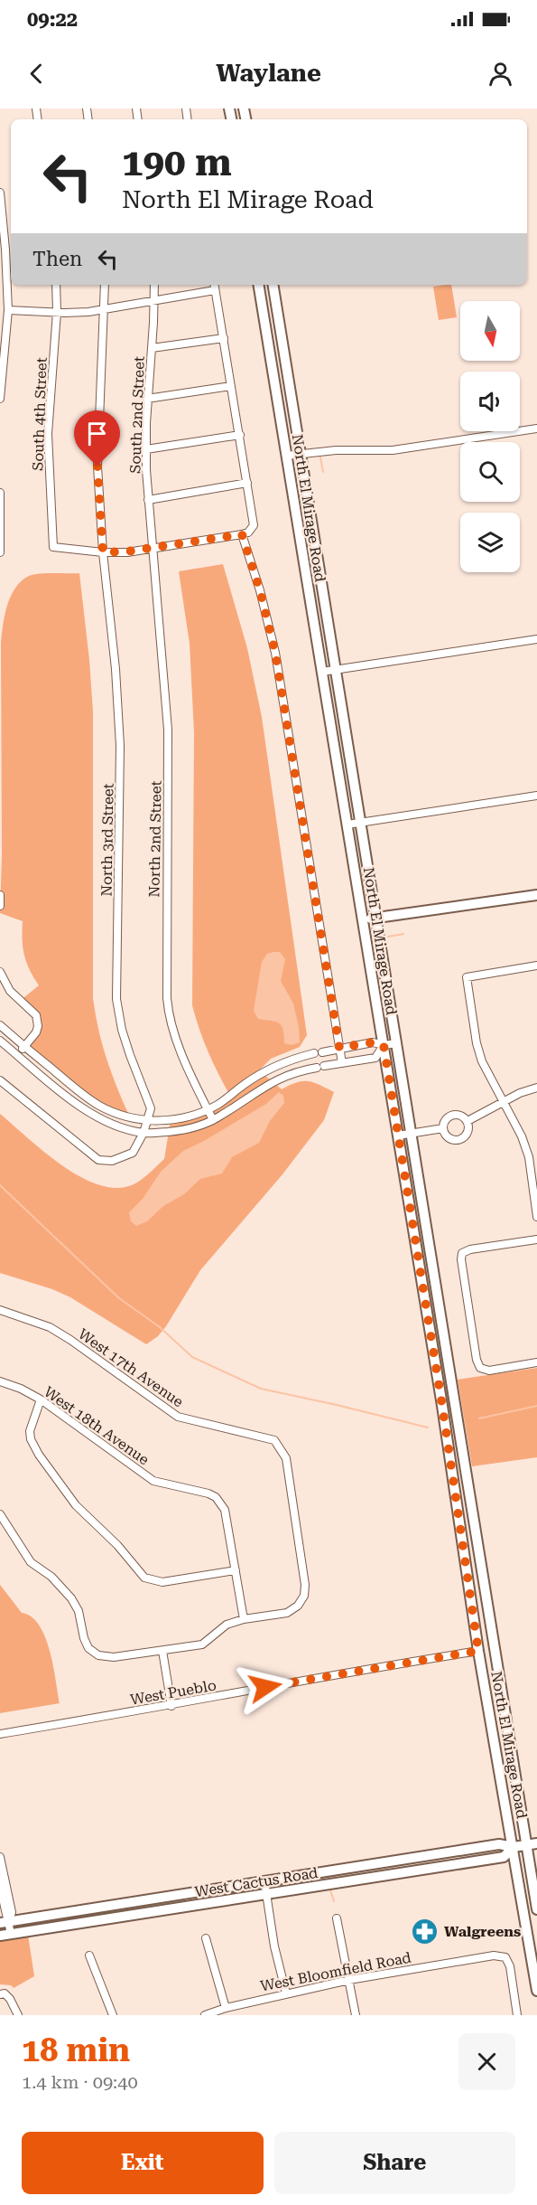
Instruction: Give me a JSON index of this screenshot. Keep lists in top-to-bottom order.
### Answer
{
  "streets": {
    "main road": ["North El Mirage Road", "West Cactus Road"],
    "street": [
      "South 4th Street",
      "South 2nd Street",
      "North 2nd Street",
      "North 3rd Street",
      "West 17th Avenue",
      "West 18th Avenue",
      "West Pueblo",
      "West Bloomfield Road"
    ]
  },
  "crossings": [
    ["South 4th Street", "North 3rd Street"],
    ["South 2nd Street", "North 2nd Street"],
    ["North El Mirage Road", "West Pueblo"],
    ["North El Mirage Road", "West Cactus Road"],
    ["West 17th Avenue", "West 18th Avenue"]
  ],
  "places": {
    "pharmacy": ["Walgreens"]
  },
  "north": "bottom",
  "page": {
    "status": "09:22",
    "header": "Waylane",
    "turn": ["190 m", "North El Mirage Road"],
    "then": "Then",
    "heading": ["18 min", "1.4 km · 09:40"],
    "buttons": ["Exit", "Share"]
  }
}
